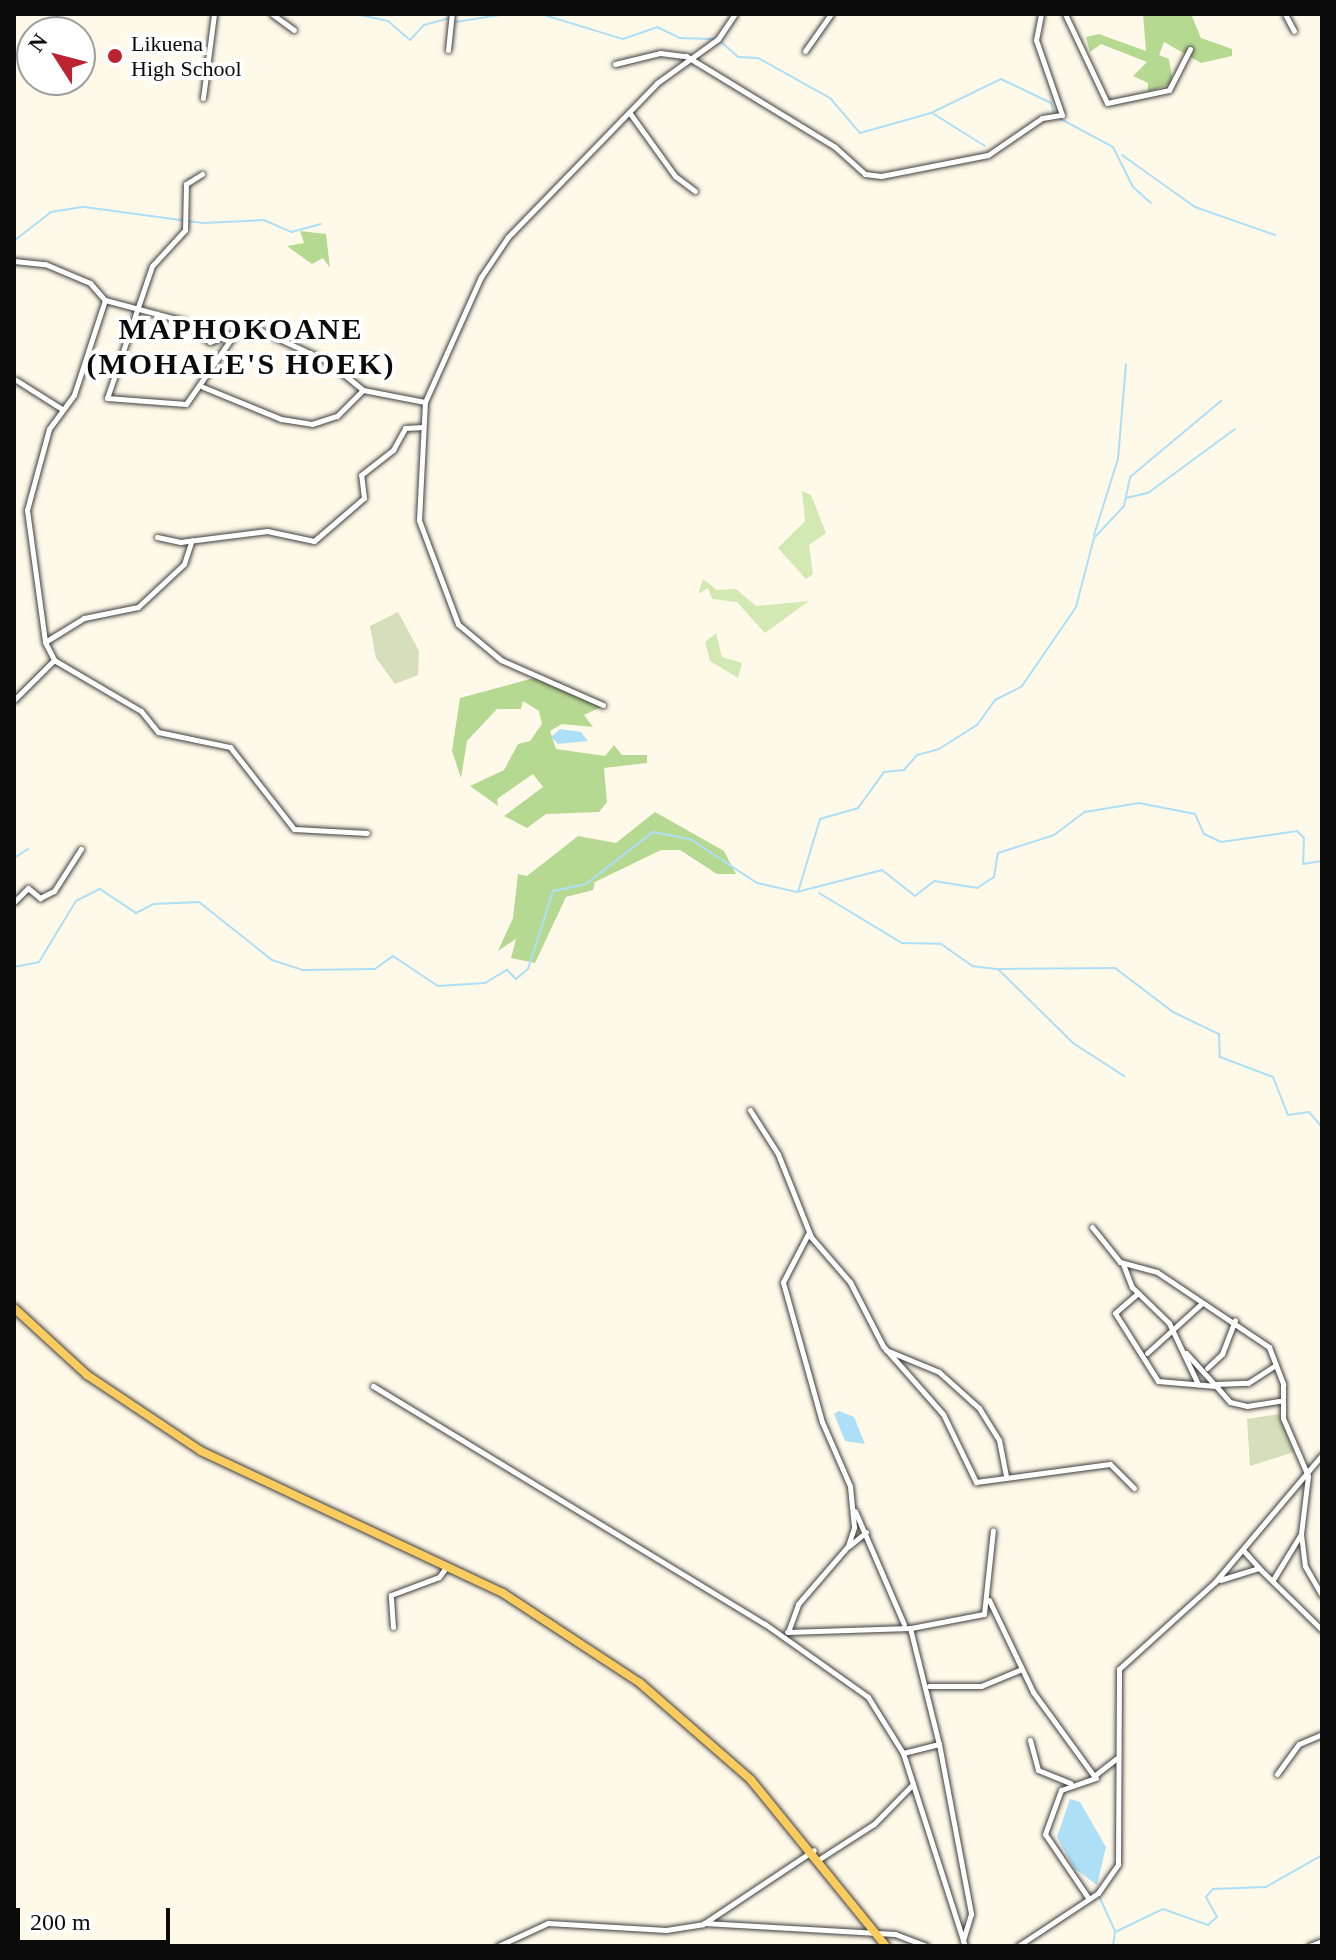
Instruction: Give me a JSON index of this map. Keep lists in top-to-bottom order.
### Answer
{
  "districts": ["MAPHOKOANE (MOHALE'S HOEK)"],
  "places": ["Likuena High School"],
  "scale_bar": "200 m",
  "north": "top left"
}
